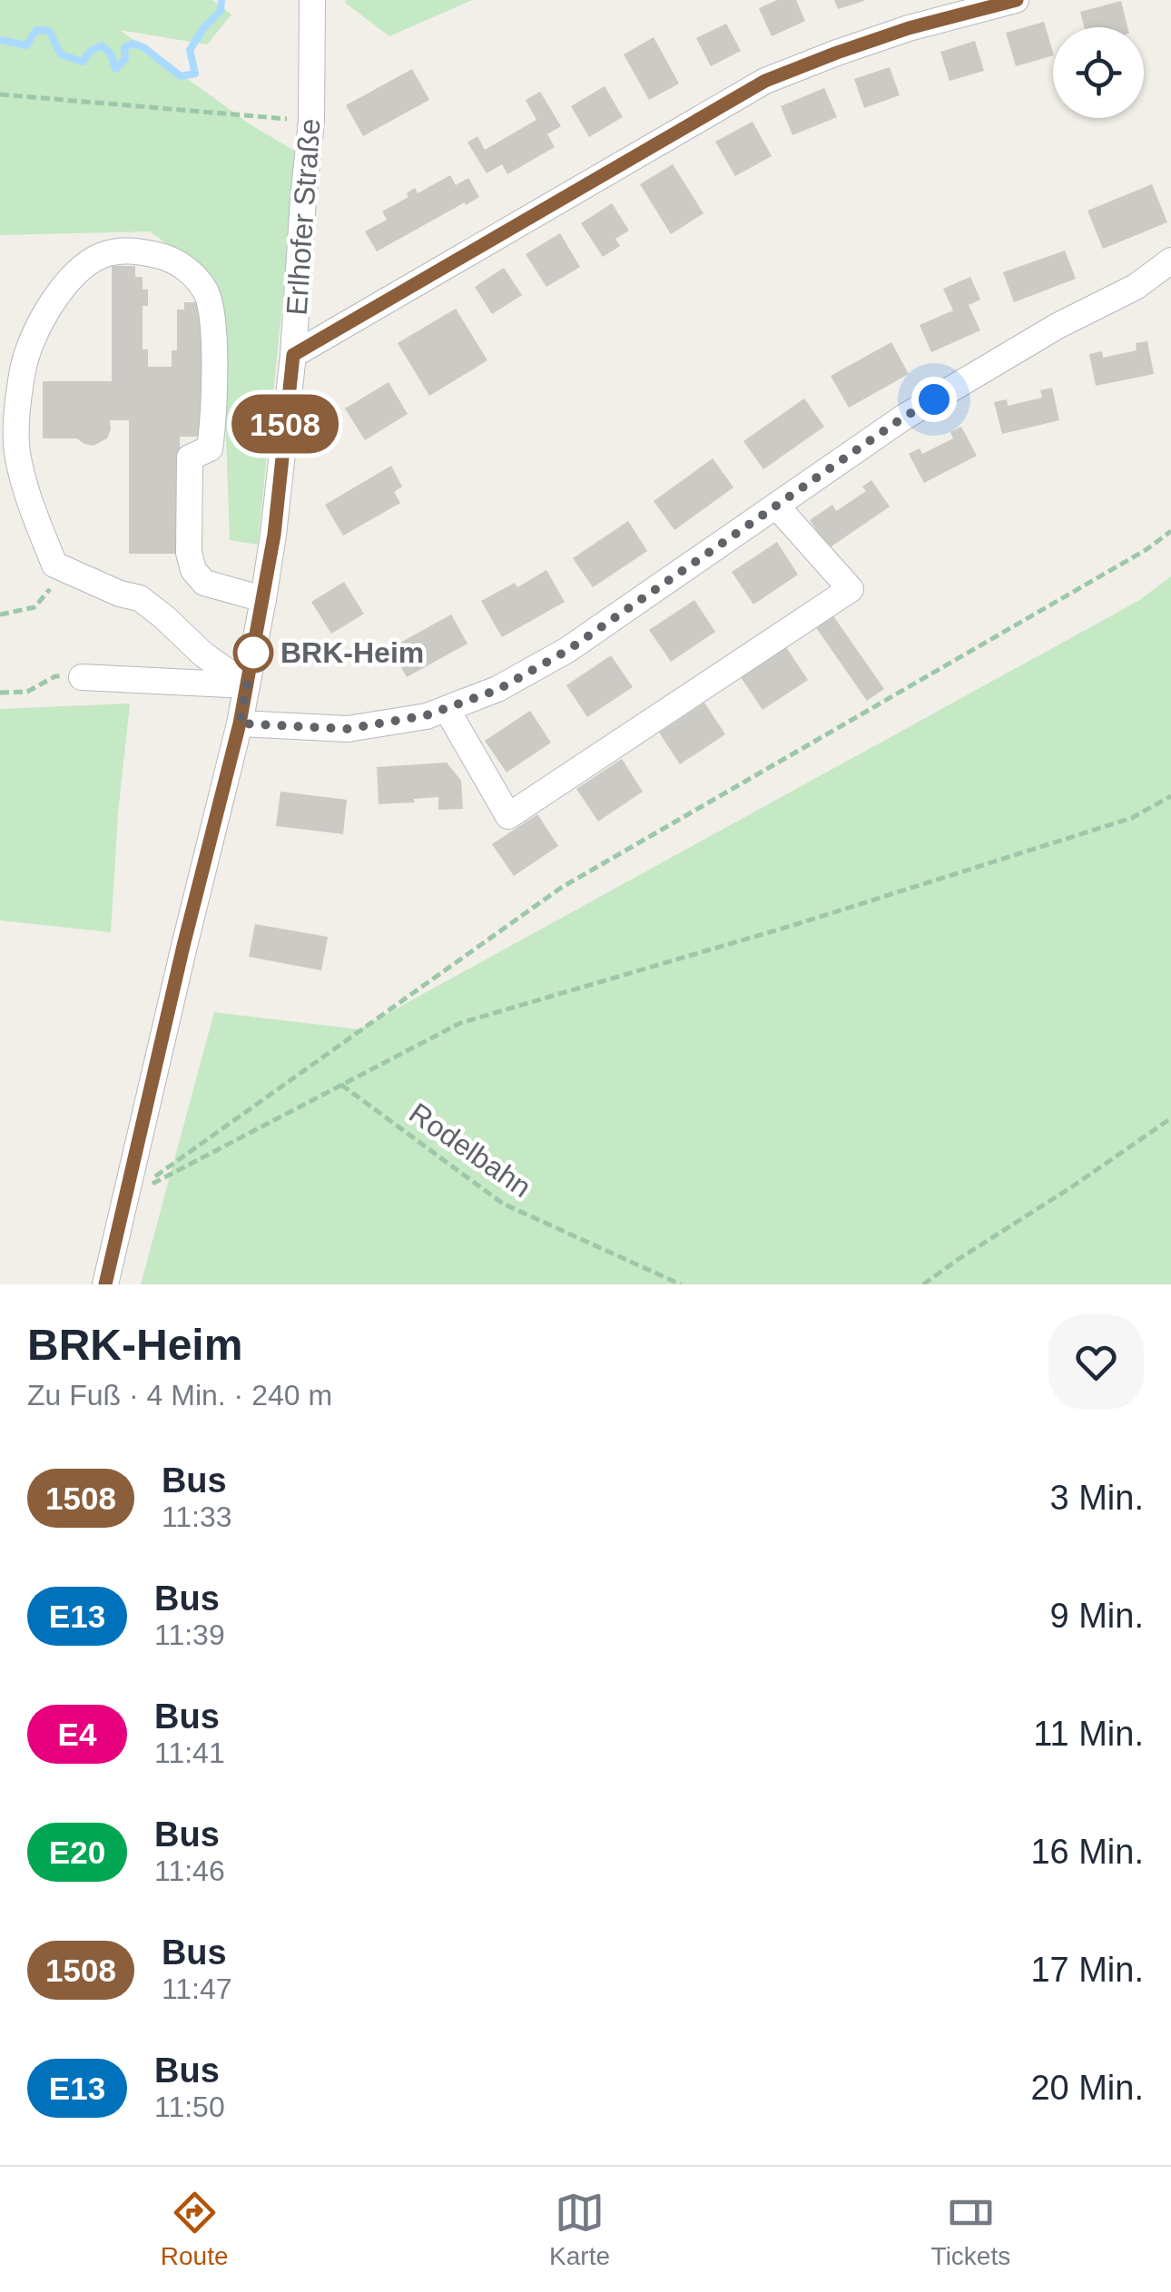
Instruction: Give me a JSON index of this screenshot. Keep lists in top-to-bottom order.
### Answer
{
  "streets": {
    "street": ["Erlhofer Straße"],
    "path": ["Rodelbahn"]
  },
  "places": ["BRK-Heim"],
  "lines": ["bus line 1508"],
  "page": {
    "on_map": "1508",
    "heading": ["BRK-Heim", "Zu Fuß · 4 Min. · 240 m"],
    "list": [
      {
        "mark": "1508",
        "name": "Bus",
        "note": "11:33",
        "value": "3 Min."
      },
      {
        "mark": "E13",
        "name": "Bus",
        "note": "11:39",
        "value": "9 Min."
      },
      {
        "mark": "E4",
        "name": "Bus",
        "note": "11:41",
        "value": "11 Min."
      },
      {
        "mark": "E20",
        "name": "Bus",
        "note": "11:46",
        "value": "16 Min."
      },
      {
        "mark": "1508",
        "name": "Bus",
        "note": "11:47",
        "value": "17 Min."
      },
      {
        "mark": "E13",
        "name": "Bus",
        "note": "11:50",
        "value": "20 Min."
      }
    ],
    "tabs": ["Route", "Karte", "Tickets"]
  }
}
